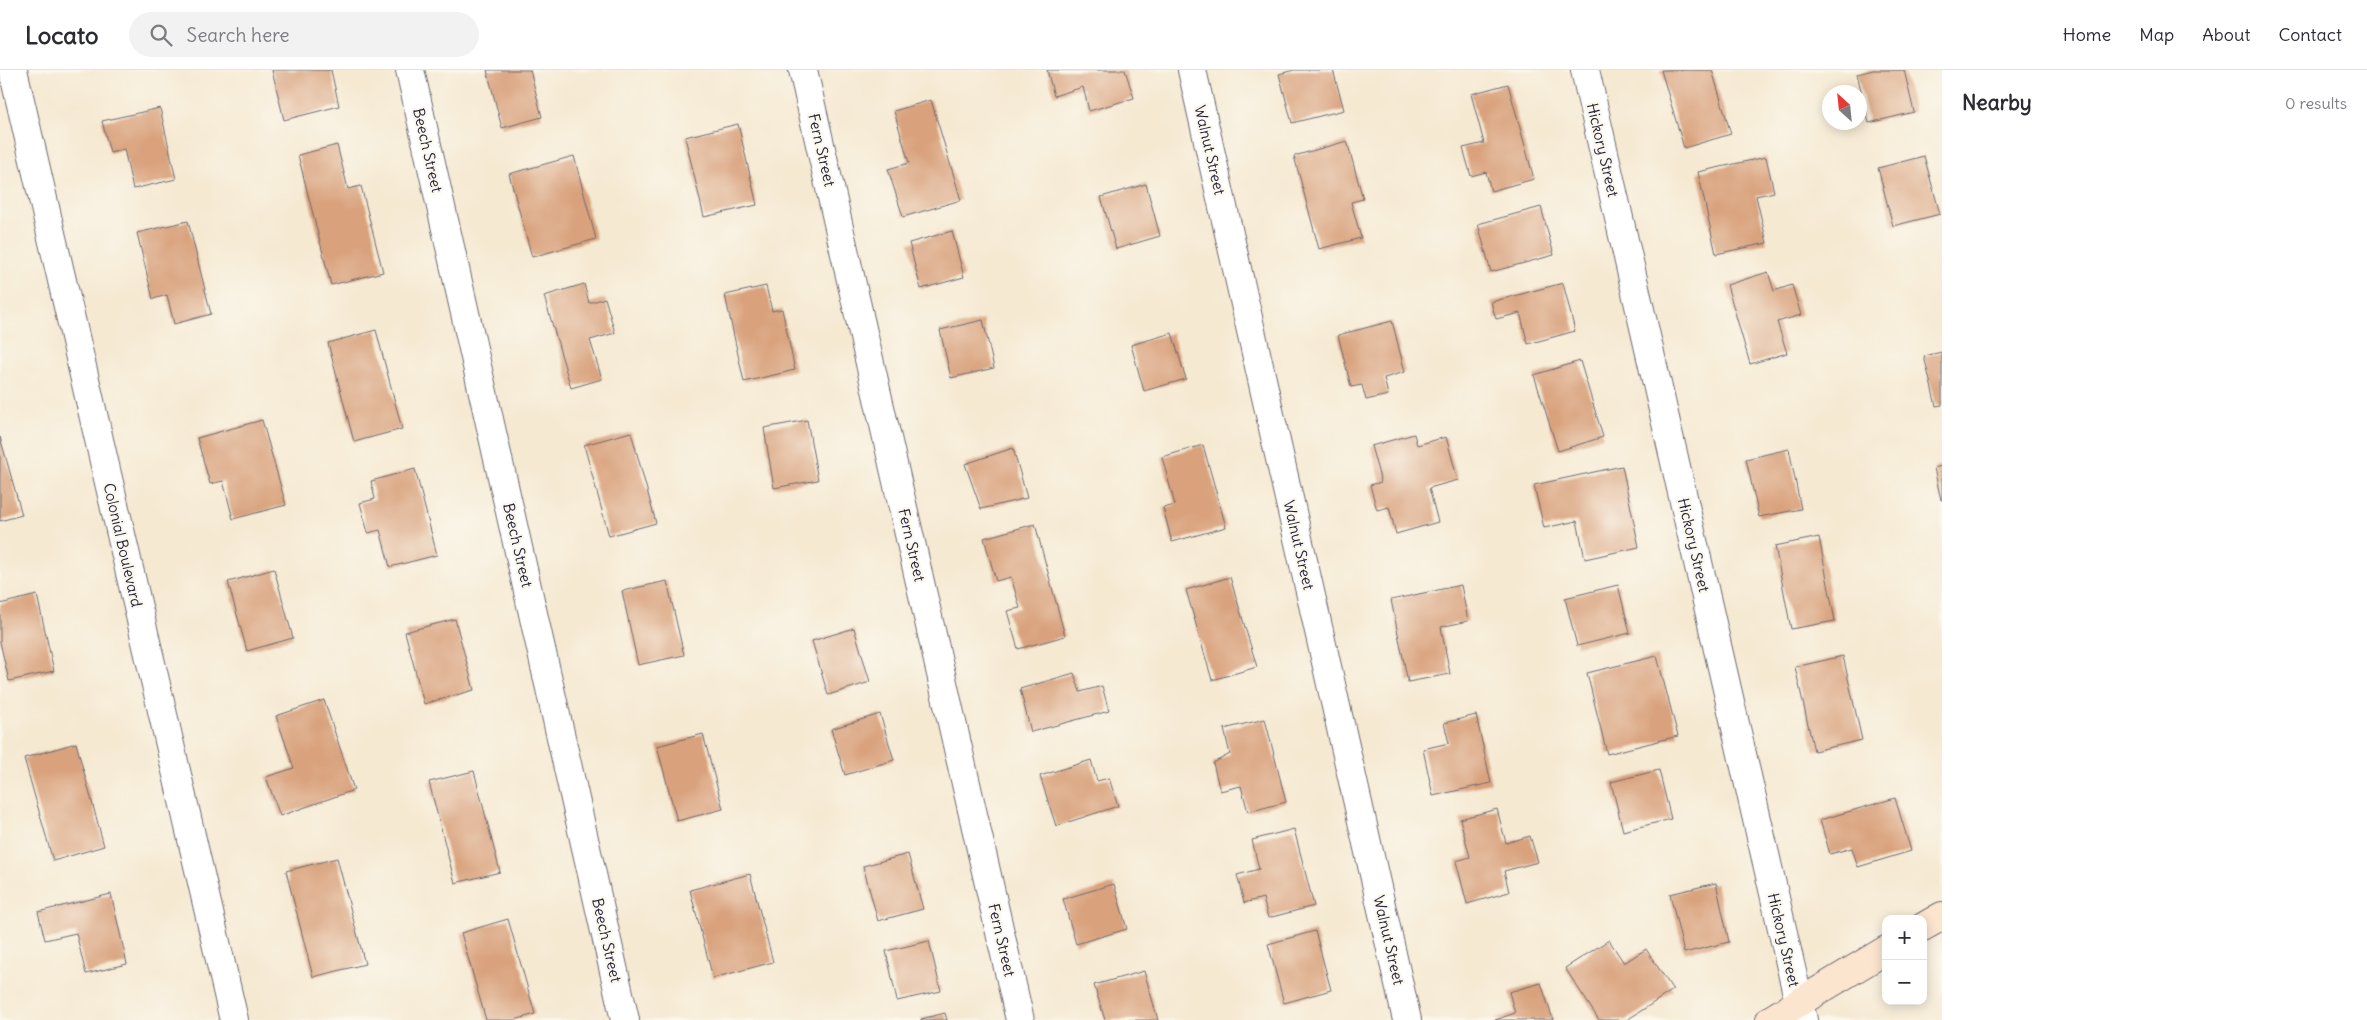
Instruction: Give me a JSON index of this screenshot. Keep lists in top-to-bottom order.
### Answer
{
  "streets": {
    "street": [
      "Beech Street",
      "Fern Street",
      "Walnut Street",
      "Hickory Street",
      "Colonial Boulevard"
    ]
  },
  "north": "top left",
  "page": {
    "header": "Locato",
    "search": "Search here",
    "nav": [
      "Home",
      "Map",
      "About",
      "Contact"
    ],
    "heading": ["Nearby", "0 results"],
    "map_buttons": ["+", "−"]
  }
}
